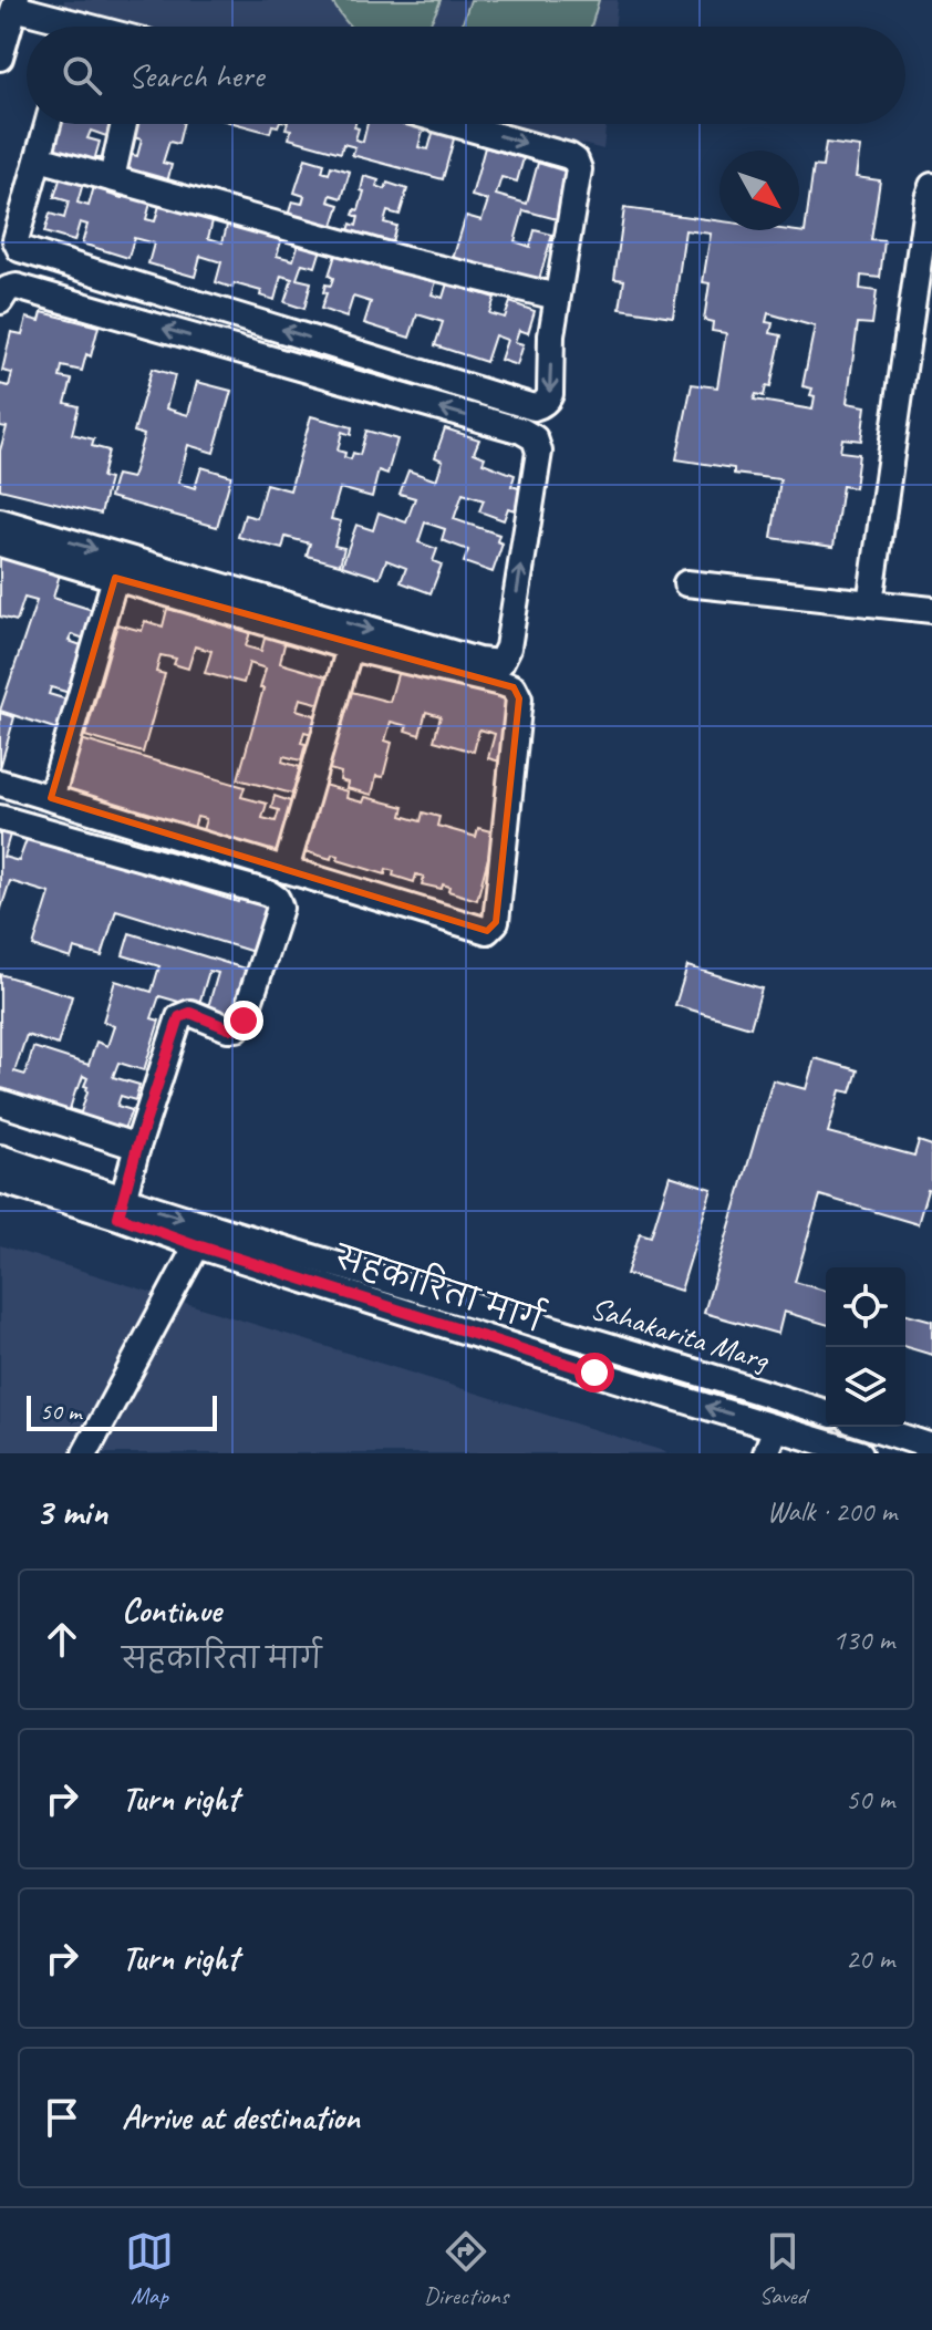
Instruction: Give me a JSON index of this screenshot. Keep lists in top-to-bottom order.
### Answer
{
  "streets": {
    "street": ["सहकारिता मार्ग", "Sahakarita Marg"]
  },
  "crossings": [
    ["सहकारिता मार्ग", "Sahakarita Marg"]
  ],
  "one_way": ["सहकारिता मार्ग", "Sahakarita Marg"],
  "scale_bar": "50 m",
  "north": "bottom right",
  "page": {
    "search": "Search here",
    "scale": "50 m",
    "heading": ["3 min", "Walk · 200 m"],
    "list": [
      ["Continue", "सहकारिता मार्ग", "130 m"],
      ["Turn right", "50 m"],
      ["Turn right", "20 m"],
      "Arrive at destination"
    ],
    "nav": ["Map", "Directions", "Saved"]
  }
}
